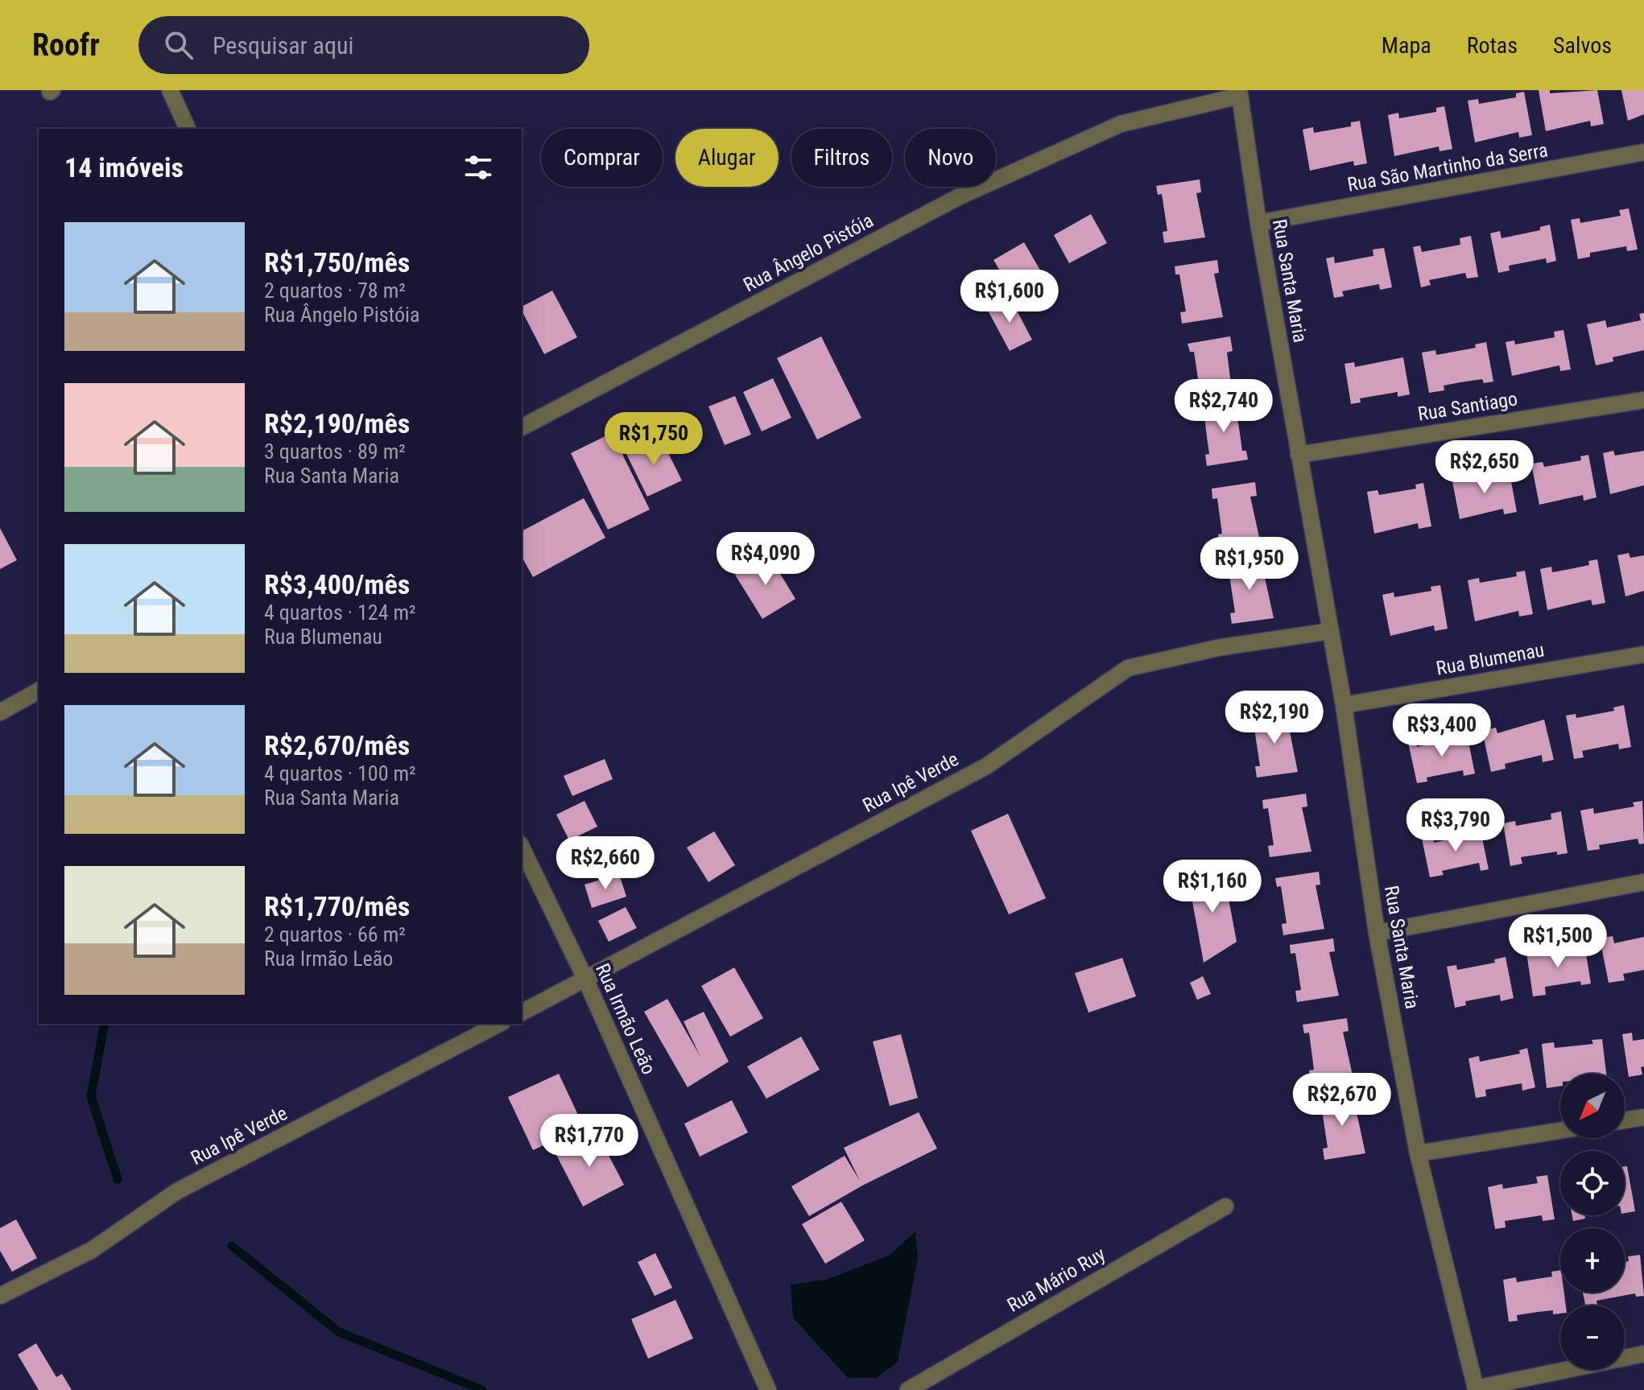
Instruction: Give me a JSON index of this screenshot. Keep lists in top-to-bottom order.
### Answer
{
  "streets": {
    "street": [
      "Rua São Martinho da Serra",
      "Rua Ângelo Pistóia",
      "Rua Santa Maria",
      "Rua Santiago",
      "Rua Blumenau",
      "Rua Ipê Verde",
      "Rua Irmão Leão",
      "Rua Mário Ruy"
    ]
  },
  "crossings": [
    ["Rua São Martinho da Serra", "Rua Santa Maria"],
    ["Rua Ângelo Pistóia", "Rua Santa Maria"],
    ["Rua Santa Maria", "Rua Santiago"],
    ["Rua Santa Maria", "Rua Blumenau"],
    ["Rua Santa Maria", "Rua Ipê Verde"],
    ["Rua Ipê Verde", "Rua Irmão Leão"]
  ],
  "north": "bottom left",
  "page": {
    "header": "Roofr",
    "search": "Pesquisar aqui",
    "nav": ["Mapa", "Rotas", "Salvos"],
    "chip": [
      "Comprar",
      "Alugar",
      "Filtros",
      "Novo"
    ],
    "heading": "14 imóveis",
    "list": [
      {
        "name": "R$1,750/mês",
        "note": "2 quartos · 78 m² · Rua Ângelo Pistóia"
      },
      {
        "name": "R$2,190/mês",
        "note": "3 quartos · 89 m² · Rua Santa Maria"
      },
      {
        "name": "R$3,400/mês",
        "note": "4 quartos · 124 m² · Rua Blumenau"
      },
      {
        "name": "R$2,670/mês",
        "note": "4 quartos · 100 m² · Rua Santa Maria"
      },
      {
        "name": "R$1,770/mês",
        "note": "2 quartos · 66 m² · Rua Irmão Leão"
      }
    ],
    "price": [
      "R$1,600",
      "R$2,740",
      "R$1,750",
      "R$2,650",
      "R$4,090",
      "R$1,950",
      "R$2,190",
      "R$3,400",
      "R$3,790",
      "R$2,660",
      "R$1,160",
      "R$1,500",
      "R$2,670",
      "R$1,770"
    ],
    "map_buttons": ["+", "−"]
  }
}
